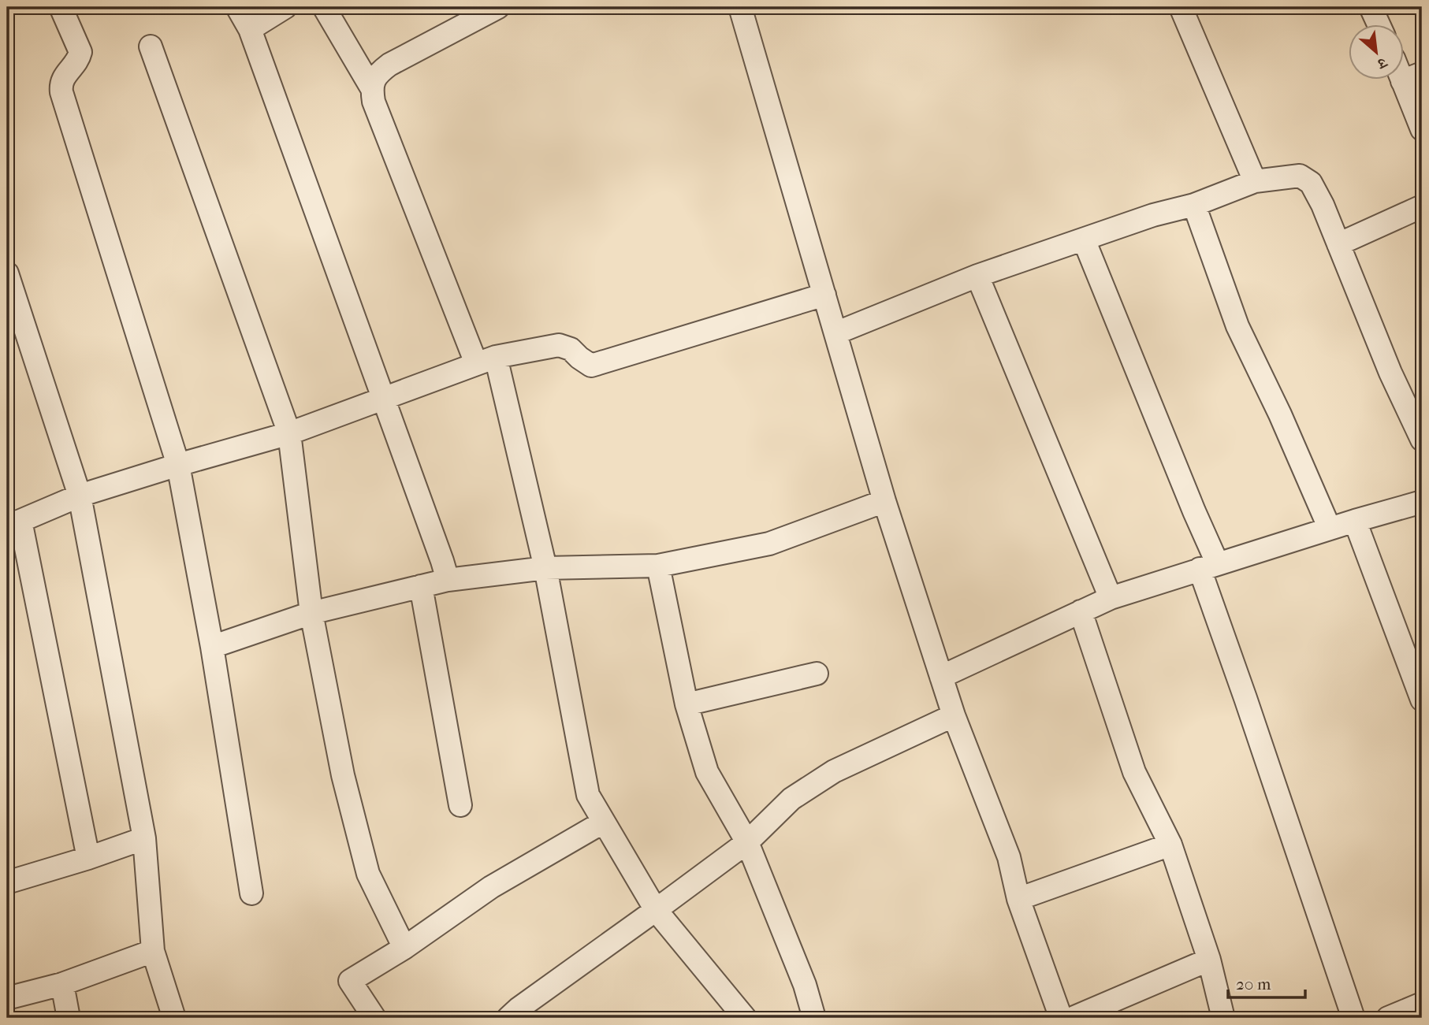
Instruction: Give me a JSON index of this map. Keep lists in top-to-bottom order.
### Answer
{
  "scale_bar": "20 m",
  "north": "bottom right"
}
